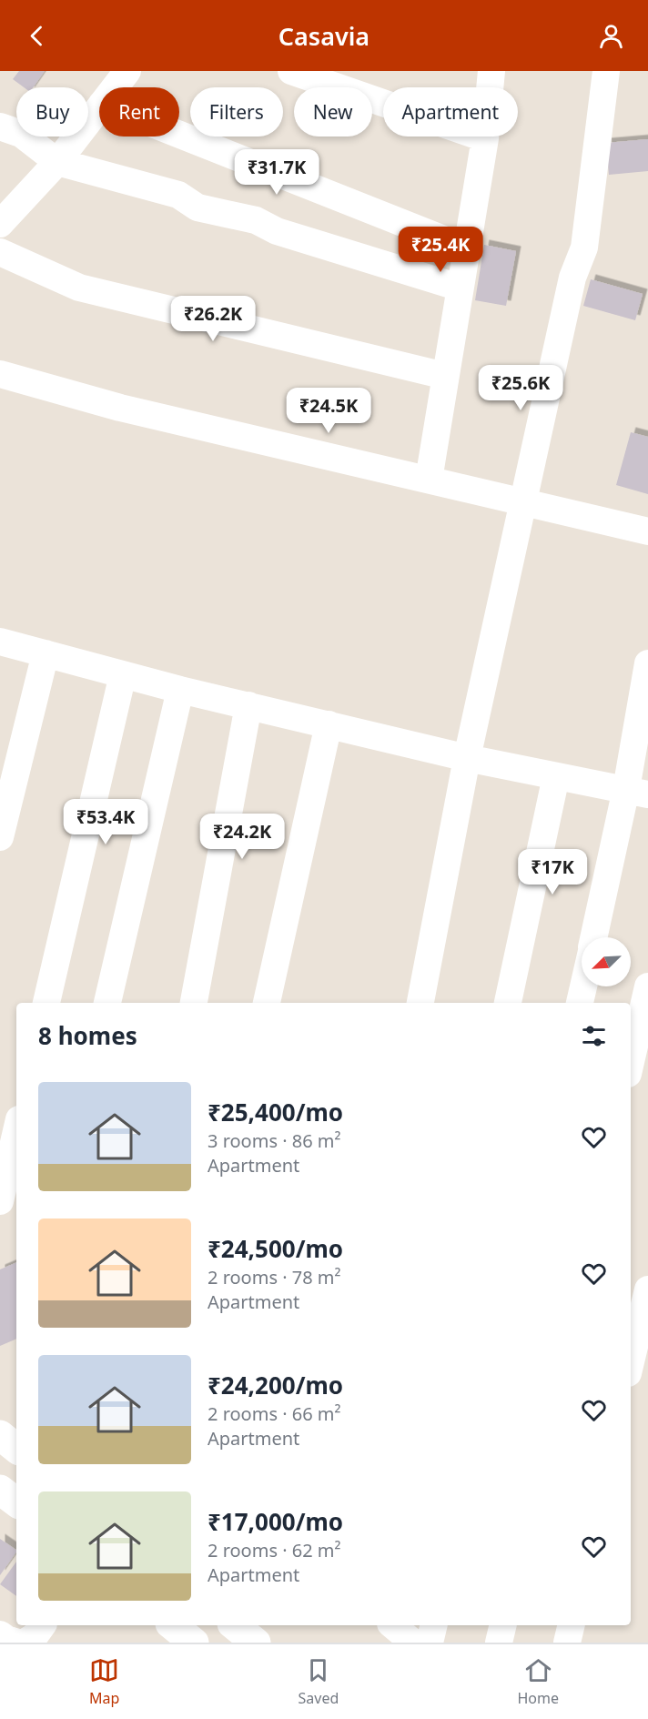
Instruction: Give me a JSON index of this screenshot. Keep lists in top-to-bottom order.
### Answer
{
  "north": "bottom left",
  "page": {
    "header": "Casavia",
    "chip": [
      "Buy",
      "Rent",
      "Filters",
      "New",
      "Apartment"
    ],
    "price": [
      "₹31.7K",
      "₹25.4K",
      "₹26.2K",
      "₹25.6K",
      "₹24.5K",
      "₹53.4K",
      "₹24.2K",
      "₹17K"
    ],
    "heading": "8 homes",
    "list": [
      {
        "name": "₹25,400/mo",
        "note": "3 rooms · 86 m² · Apartment"
      },
      {
        "name": "₹24,500/mo",
        "note": "2 rooms · 78 m² · Apartment"
      },
      {
        "name": "₹24,200/mo",
        "note": "2 rooms · 66 m² · Apartment"
      },
      {
        "name": "₹17,000/mo",
        "note": "2 rooms · 62 m² · Apartment"
      }
    ],
    "tabs": ["Map", "Saved", "Home"]
  }
}
